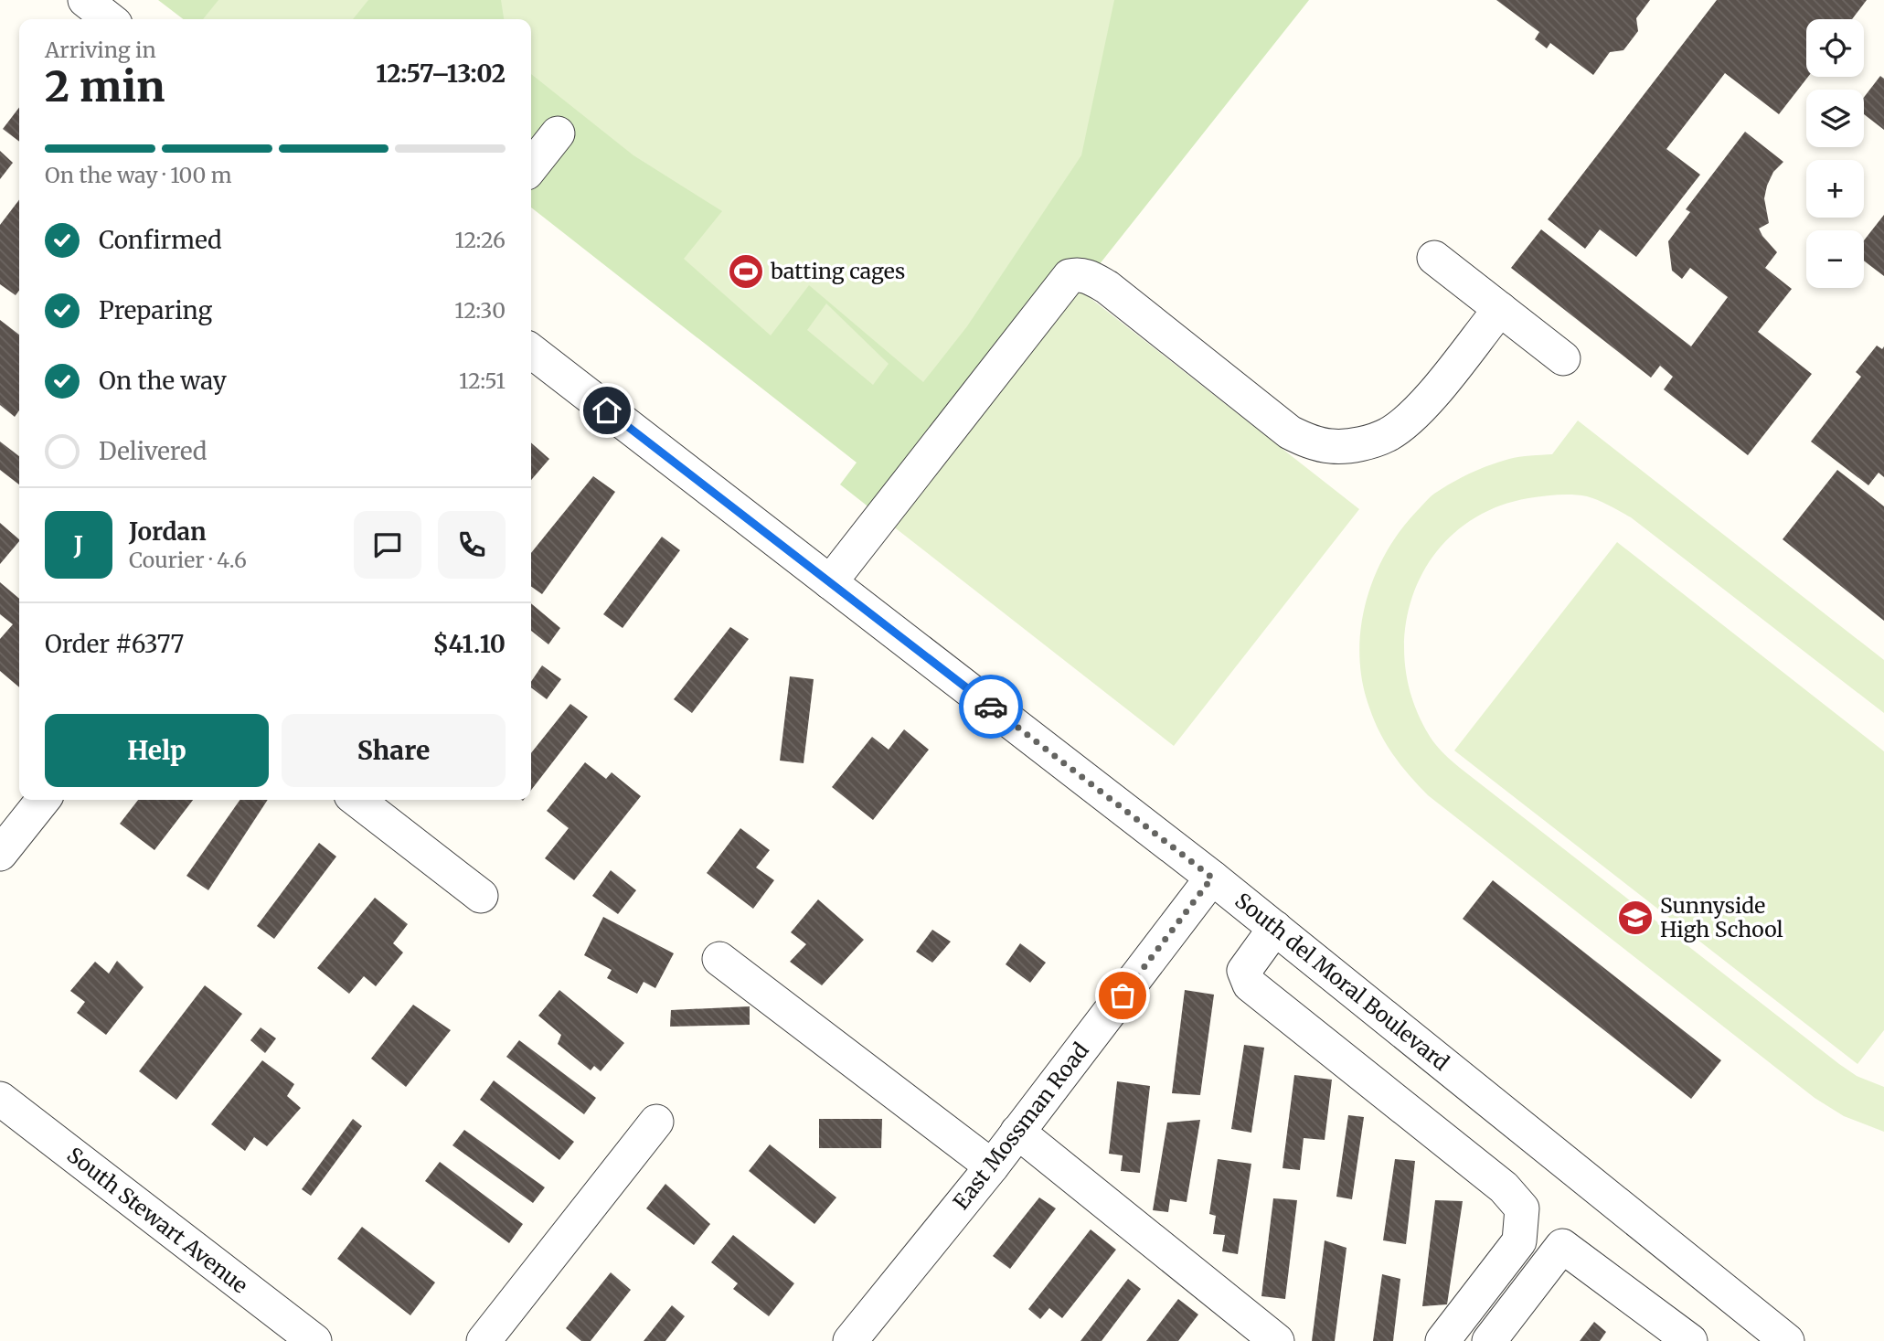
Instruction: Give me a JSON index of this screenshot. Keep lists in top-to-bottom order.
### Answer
{
  "streets": {
    "street": ["South del Moral Boulevard", "East Mossman Road", "South Stewart Avenue"]
  },
  "crossings": [
    ["South del Moral Boulevard", "East Mossman Road"]
  ],
  "places": {
    "sports": ["batting cages"],
    "school or university": ["Sunnyside High School"]
  },
  "page": {
    "map_buttons": ["+", "−"],
    "heading": ["2 min", "Arriving in", "12:57–13:02"],
    "panel": [
      "Jordan",
      "Courier · 4.6",
      "Order #6377",
      "$41.10"
    ],
    "bar": "On the way · 100 m",
    "list": [
      ["Confirmed", "12:26"],
      ["Preparing", "12:30"],
      ["On the way", "12:51"],
      "Delivered"
    ],
    "round": "J",
    "buttons": ["Help", "Share"]
  }
}
